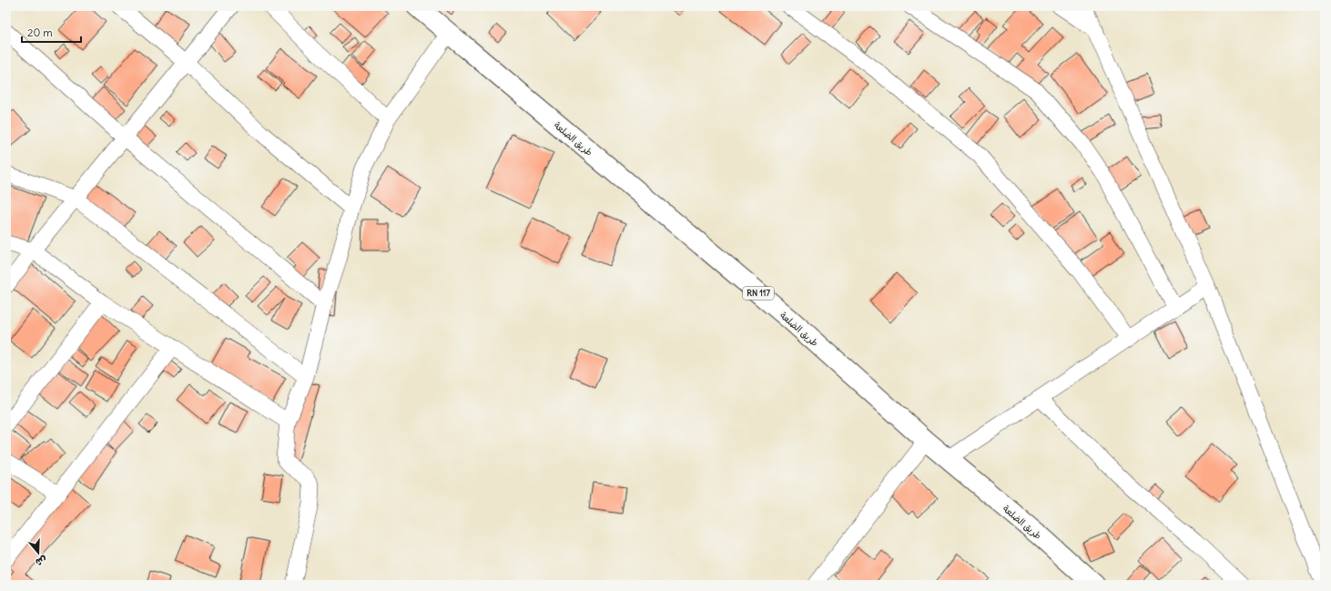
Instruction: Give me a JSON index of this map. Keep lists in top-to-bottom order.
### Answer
{
  "streets": {
    "main road": ["طريق الضلعة", "RN 117"]
  },
  "scale_bar": "20 m",
  "north": "bottom"
}
